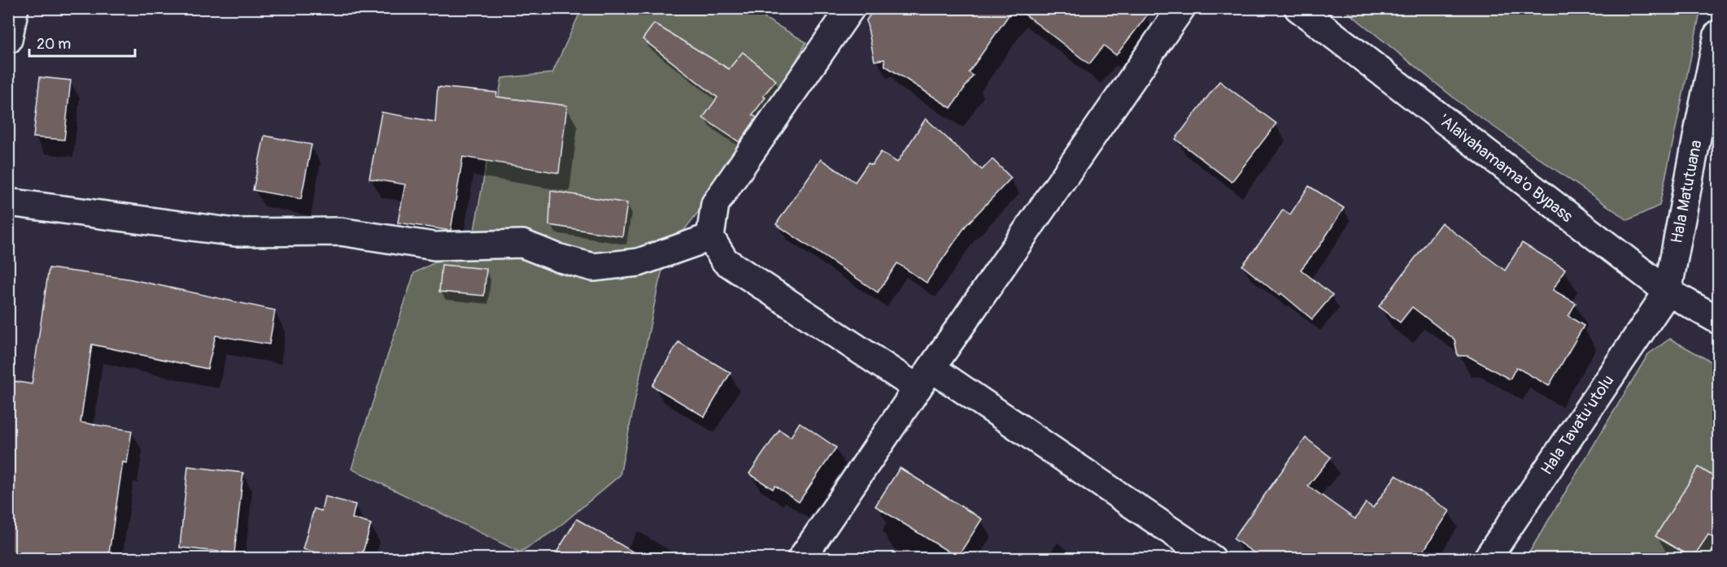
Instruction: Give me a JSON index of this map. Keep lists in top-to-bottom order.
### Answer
{
  "streets": {
    "street": ["'Alaivahamama'o Bypass", "Hala Matutuana", "Hala Tavatu'utolu"]
  },
  "crossings": [
    ["'Alaivahamama'o Bypass", "Hala Matutuana"],
    ["'Alaivahamama'o Bypass", "Hala Tavatu'utolu"],
    ["Hala Matutuana", "Hala Tavatu'utolu"]
  ],
  "scale_bar": "20 m"
}
